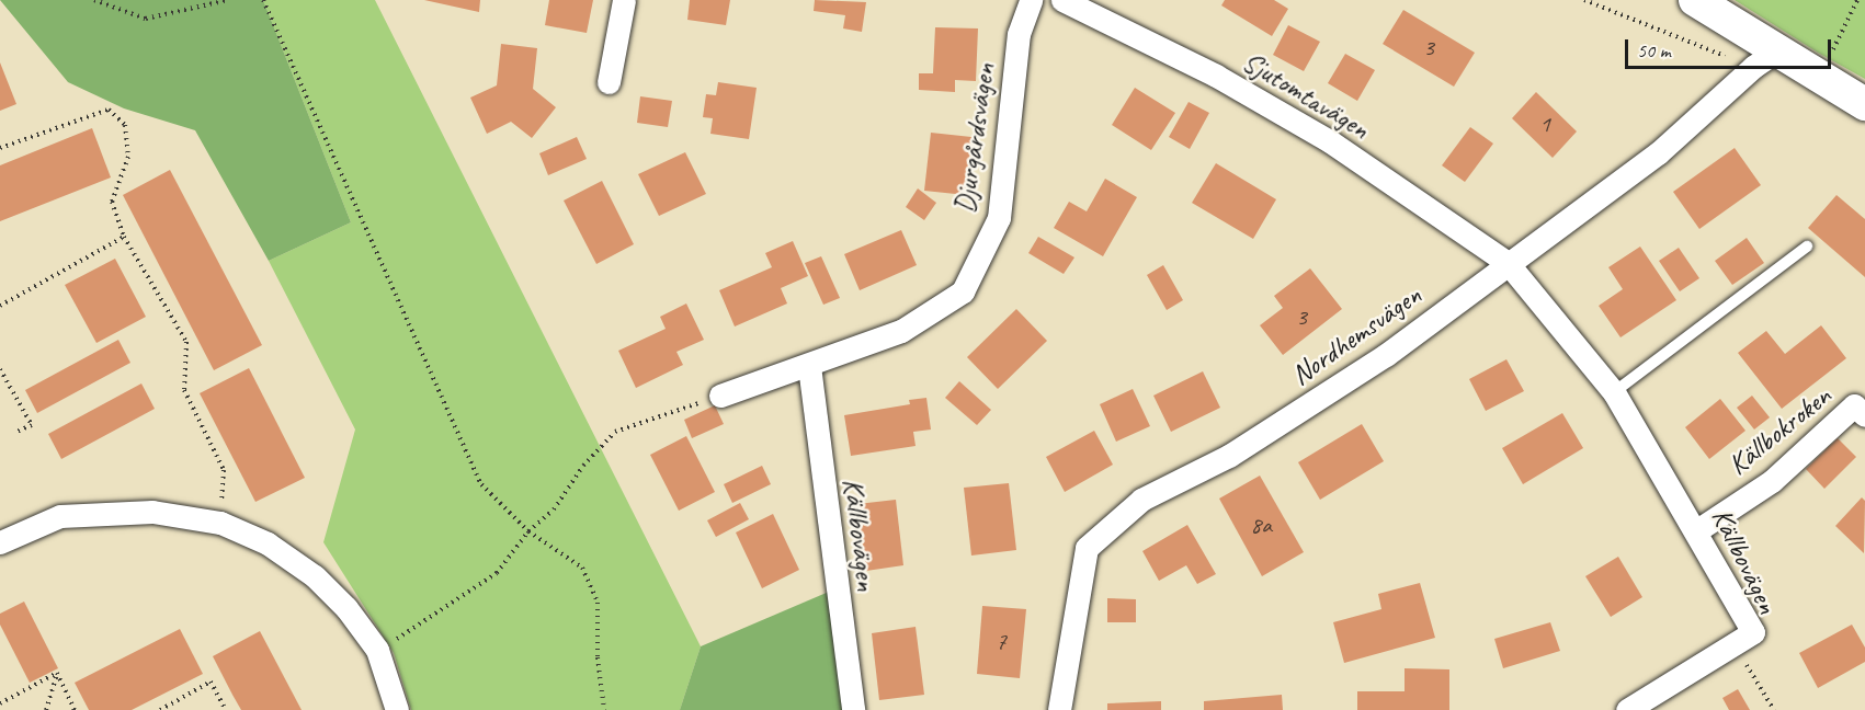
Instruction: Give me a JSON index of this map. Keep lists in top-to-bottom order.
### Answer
{
  "streets": {
    "street": [
      "Sjutomtavägen",
      "Djurgårdsvägen",
      "Nordhemsvägen",
      "Källbokroken",
      "Källbovägen"
    ]
  },
  "crossings": [
    ["Sjutomtavägen", "Nordhemsvägen"],
    ["Sjutomtavägen", "Källbovägen"],
    ["Djurgårdsvägen", "Källbovägen"],
    ["Nordhemsvägen", "Källbovägen"],
    ["Källbokroken", "Källbovägen"]
  ],
  "house_numbers": [
    "3",
    "1",
    "3",
    "8a",
    "7"
  ],
  "scale_bar": "50 m"
}
